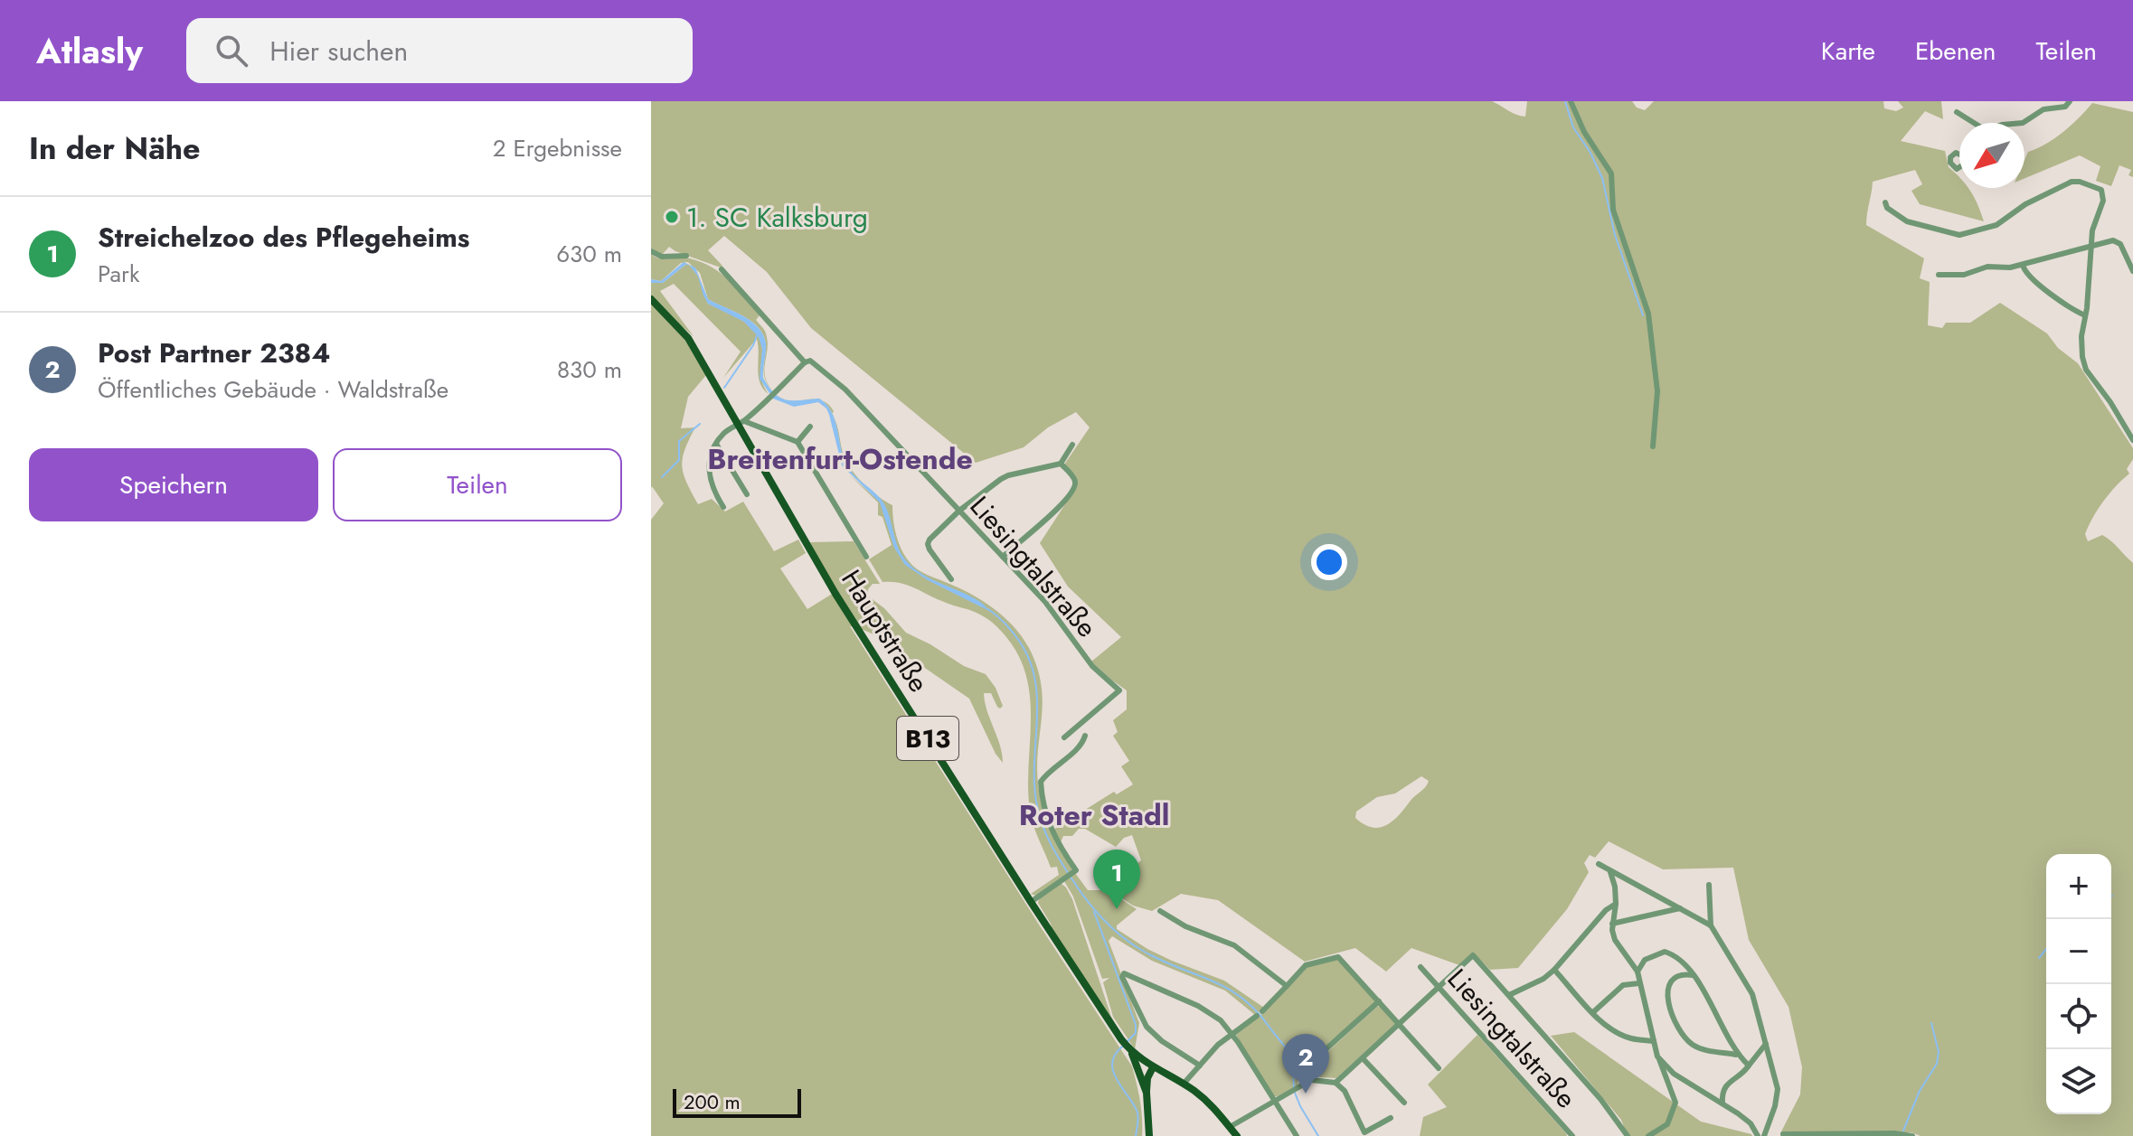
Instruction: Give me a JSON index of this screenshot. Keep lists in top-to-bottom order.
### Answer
{
  "streets": {
    "main road": ["Hauptstraße", "B13"],
    "street": ["Liesingtalstraße"]
  },
  "crossings": [
    ["Hauptstraße", "B13"]
  ],
  "districts": ["Breitenfurt-Ostende", "Roter Stadl"],
  "places": ["1. SC Kalksburg"],
  "scale_bar": "200 m",
  "north": "bottom left",
  "page": {
    "header": "Atlasly",
    "search": "Hier suchen",
    "nav": ["Karte", "Ebenen", "Teilen"],
    "heading": ["In der Nähe", "2 Ergebnisse"],
    "list": [
      {
        "mark": "1",
        "name": "Streichelzoo des Pflegeheims",
        "note": "Park",
        "value": "630 m"
      },
      {
        "mark": "2",
        "name": "Post Partner 2384",
        "note": "Öffentliches Gebäude · Waldstraße",
        "value": "830 m"
      }
    ],
    "buttons": ["Speichern", "Teilen"],
    "pins": ["1", "2"],
    "map_buttons": ["+", "−"],
    "scale": "200 m"
  }
}
